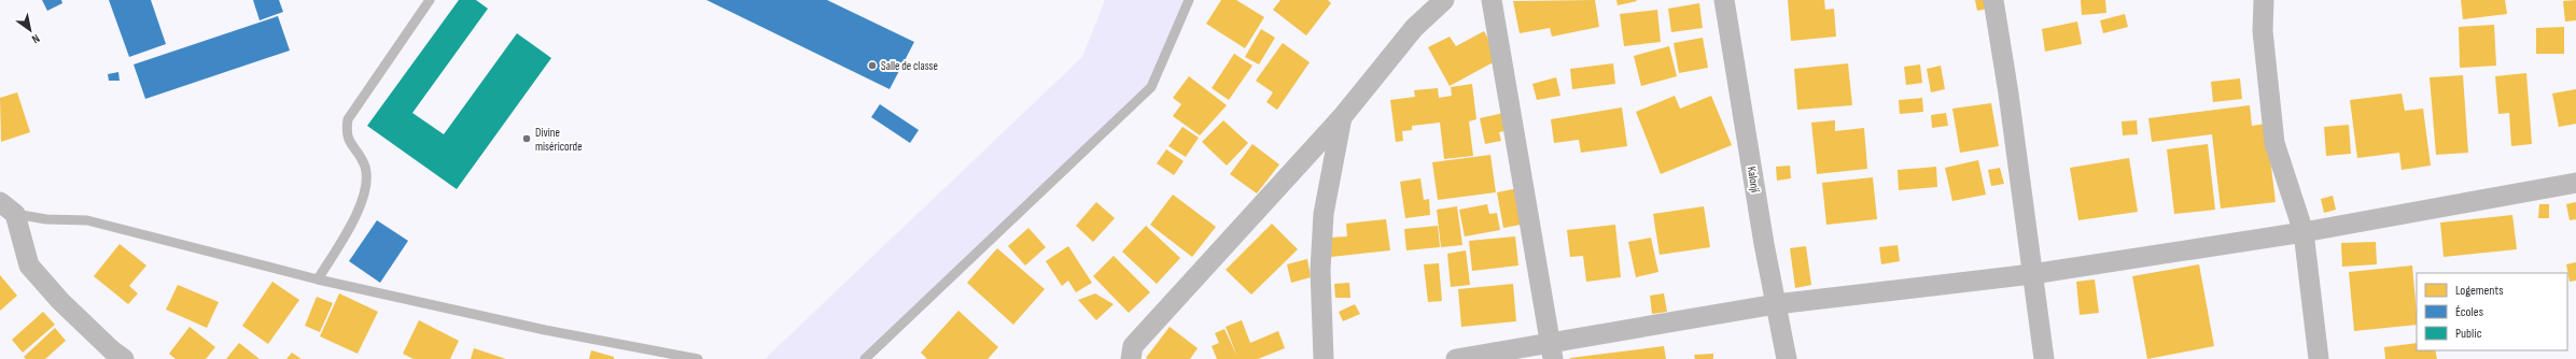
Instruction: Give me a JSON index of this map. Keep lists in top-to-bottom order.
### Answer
{
  "streets": {
    "street": ["Kalonji"]
  },
  "places": ["Salle de classe", "Divine miséricorde"],
  "legend": ["Logements", "Écoles", "Public"],
  "north": "bottom right"
}
